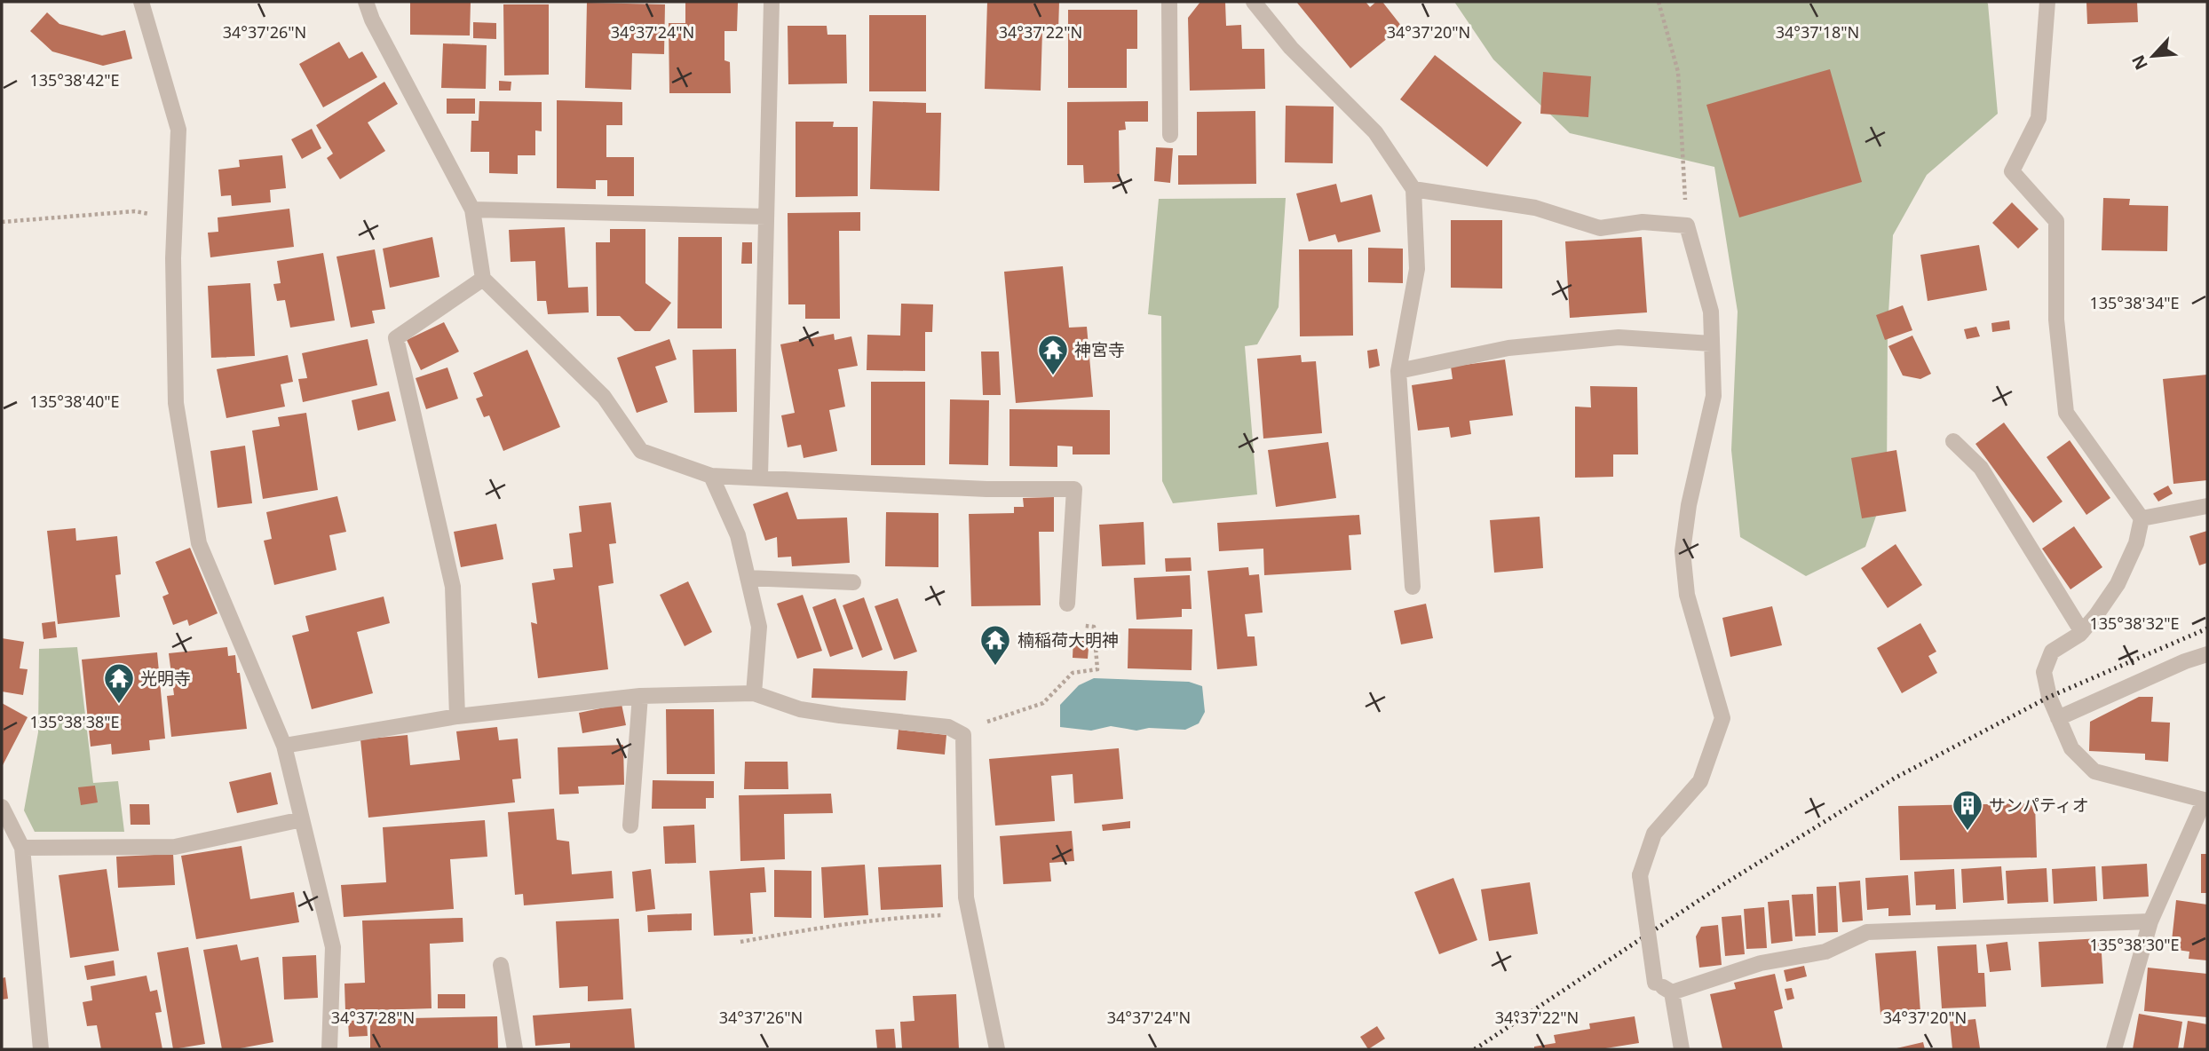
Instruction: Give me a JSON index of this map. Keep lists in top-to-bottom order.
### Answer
{
  "places": {
    "temple": ["神宮寺", "楠稲荷大明神", "光明寺"],
    "building": ["サンパティオ"]
  },
  "north": "bottom left",
  "coordinates": [
    "34°37'26\"N",
    "34°37'24\"N",
    "34°37'22\"N",
    "34°37'20\"N",
    "34°37'18\"N",
    "135°38'42\"E",
    "135°38'34\"E",
    "135°38'40\"E",
    "135°38'32\"E",
    "135°38'38\"E",
    "135°38'30\"E",
    "34°37'28\"N"
  ]
}
